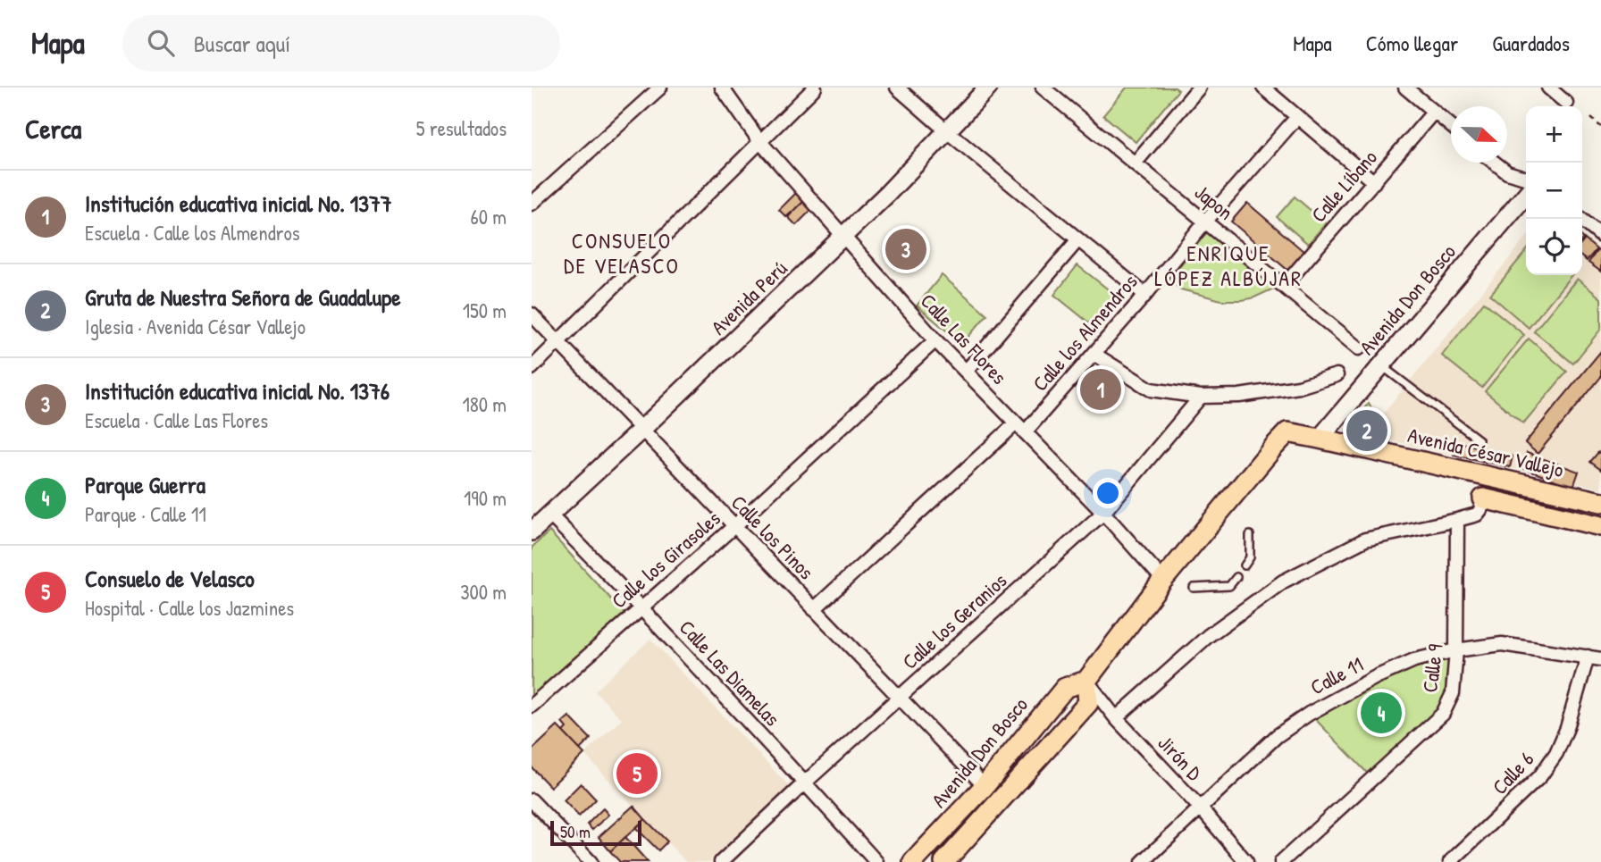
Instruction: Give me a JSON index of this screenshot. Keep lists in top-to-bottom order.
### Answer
{
  "streets": {
    "main road": ["Avenida Don Bosco", "Avenida César Vallejo"],
    "street": [
      "Calle Líbano",
      "Japon",
      "Avenida Perú",
      "Calle los Almendros",
      "Calle Las Flores",
      "Calle los Pinos",
      "Calle los Girasoles",
      "Calle los Geranios",
      "Calle 9",
      "Calle Las Diamelas",
      "Calle 11",
      "Jirón D",
      "Calle 6"
    ]
  },
  "crossings": [
    ["Calle Líbano", "Japon"],
    ["Japon", "Calle los Almendros"],
    ["Avenida Perú", "Calle Las Flores"],
    ["Avenida Perú", "Calle los Pinos"],
    ["Avenida Perú", "Calle Las Diamelas"],
    ["Avenida Don Bosco", "Calle Las Flores"],
    ["Avenida Don Bosco", "Avenida César Vallejo"],
    ["Avenida Don Bosco", "Calle los Pinos"],
    ["Avenida Don Bosco", "Jirón D"],
    ["Calle los Almendros", "Calle Las Flores"],
    ["Calle los Almendros", "Calle los Pinos"],
    ["Calle Las Flores", "Calle los Girasoles"],
    ["Calle Las Flores", "Calle los Geranios"],
    ["Calle los Pinos", "Calle los Girasoles"],
    ["Calle los Pinos", "Calle los Geranios"],
    ["Calle los Girasoles", "Calle Las Diamelas"],
    ["Calle los Geranios", "Calle Las Diamelas"],
    ["Calle 9", "Calle 11"],
    ["Calle 11", "Jirón D"],
    ["Calle 11", "Calle 6"]
  ],
  "districts": ["CONSUELO DE VELASCO", "ENRIQUE LÓPEZ ALBÚJAR"],
  "scale_bar": "50 m",
  "north": "right",
  "page": {
    "header": "Mapa",
    "search": "Buscar aquí",
    "nav": ["Mapa", "Cómo llegar", "Guardados"],
    "heading": ["Cerca", "5 resultados"],
    "map_buttons": ["+", "−"],
    "list": [
      {
        "mark": "1",
        "name": "Institución educativa inicial No. 1377",
        "note": "Escuela · Calle los Almendros",
        "value": "60 m"
      },
      {
        "mark": "2",
        "name": "Gruta de Nuestra Señora de Guadalupe",
        "note": "Iglesia · Avenida César Vallejo",
        "value": "150 m"
      },
      {
        "mark": "3",
        "name": "Institución educativa inicial No. 1376",
        "note": "Escuela · Calle Las Flores",
        "value": "180 m"
      },
      {
        "mark": "4",
        "name": "Parque Guerra",
        "note": "Parque · Calle 11",
        "value": "190 m"
      },
      {
        "mark": "5",
        "name": "Consuelo de Velasco",
        "note": "Hospital · Calle los Jazmines",
        "value": "300 m"
      }
    ],
    "pins": [
      "3",
      "1",
      "2",
      "4",
      "5"
    ],
    "scale": "50 m"
  }
}
